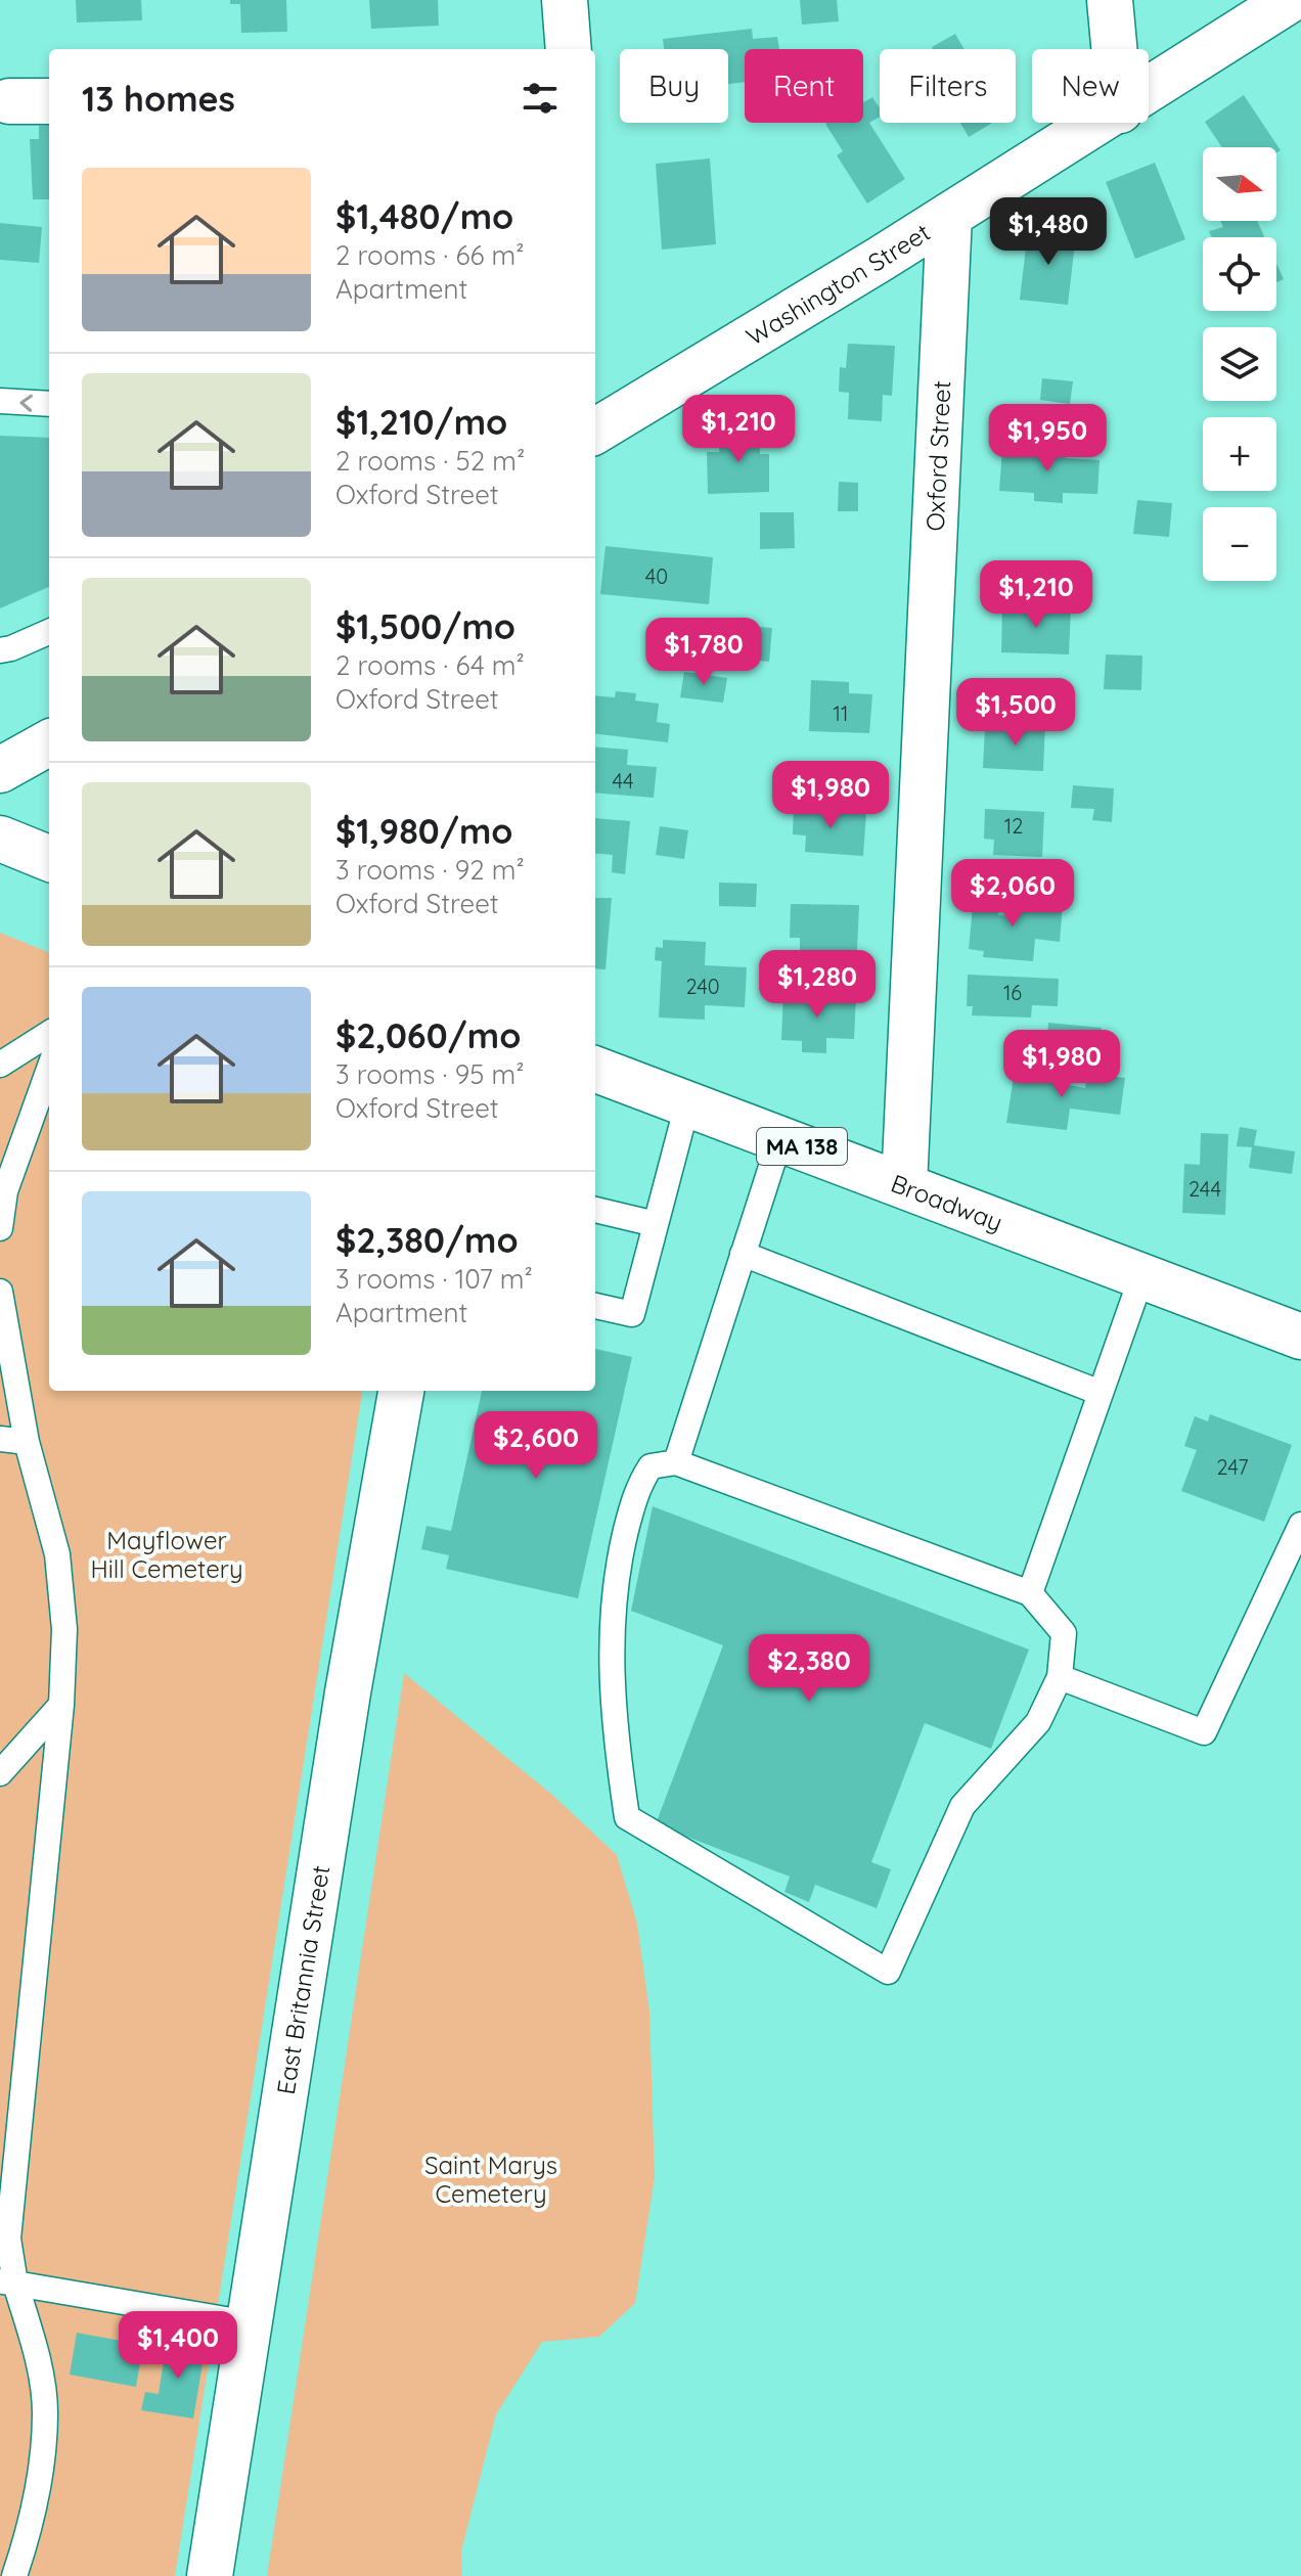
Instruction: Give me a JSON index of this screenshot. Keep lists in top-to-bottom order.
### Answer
{
  "streets": {
    "street": [
      "Washington Street",
      "Oxford Street",
      "MA 138",
      "Broadway",
      "East Britannia Street"
    ]
  },
  "crossings": [
    ["Washington Street", "Oxford Street"],
    ["Oxford Street", "Broadway"]
  ],
  "parks": ["Mayflower Hill Cemetery", "Saint Marys Cemetery"],
  "house_numbers": [
    "40",
    "11",
    "44",
    "12",
    "240",
    "16",
    "244",
    "247"
  ],
  "north": "right",
  "page": {
    "chip": [
      "Buy",
      "Rent",
      "Filters",
      "New"
    ],
    "heading": "13 homes",
    "map_buttons": ["+", "−"],
    "list": [
      {
        "name": "$1,480/mo",
        "note": "2 rooms · 66 m² · Apartment"
      },
      {
        "name": "$1,210/mo",
        "note": "2 rooms · 52 m² · Oxford Street"
      },
      {
        "name": "$1,500/mo",
        "note": "2 rooms · 64 m² · Oxford Street"
      },
      {
        "name": "$1,980/mo",
        "note": "3 rooms · 92 m² · Oxford Street"
      },
      {
        "name": "$2,060/mo",
        "note": "3 rooms · 95 m² · Oxford Street"
      },
      {
        "name": "$2,380/mo",
        "note": "3 rooms · 107 m² · Apartment"
      }
    ],
    "price": [
      "$1,480",
      "$1,210",
      "$1,950",
      "$1,210",
      "$1,780",
      "$1,500",
      "$1,980",
      "$2,060",
      "$1,280",
      "$1,980",
      "$2,600",
      "$2,380",
      "$1,400"
    ]
  }
}
